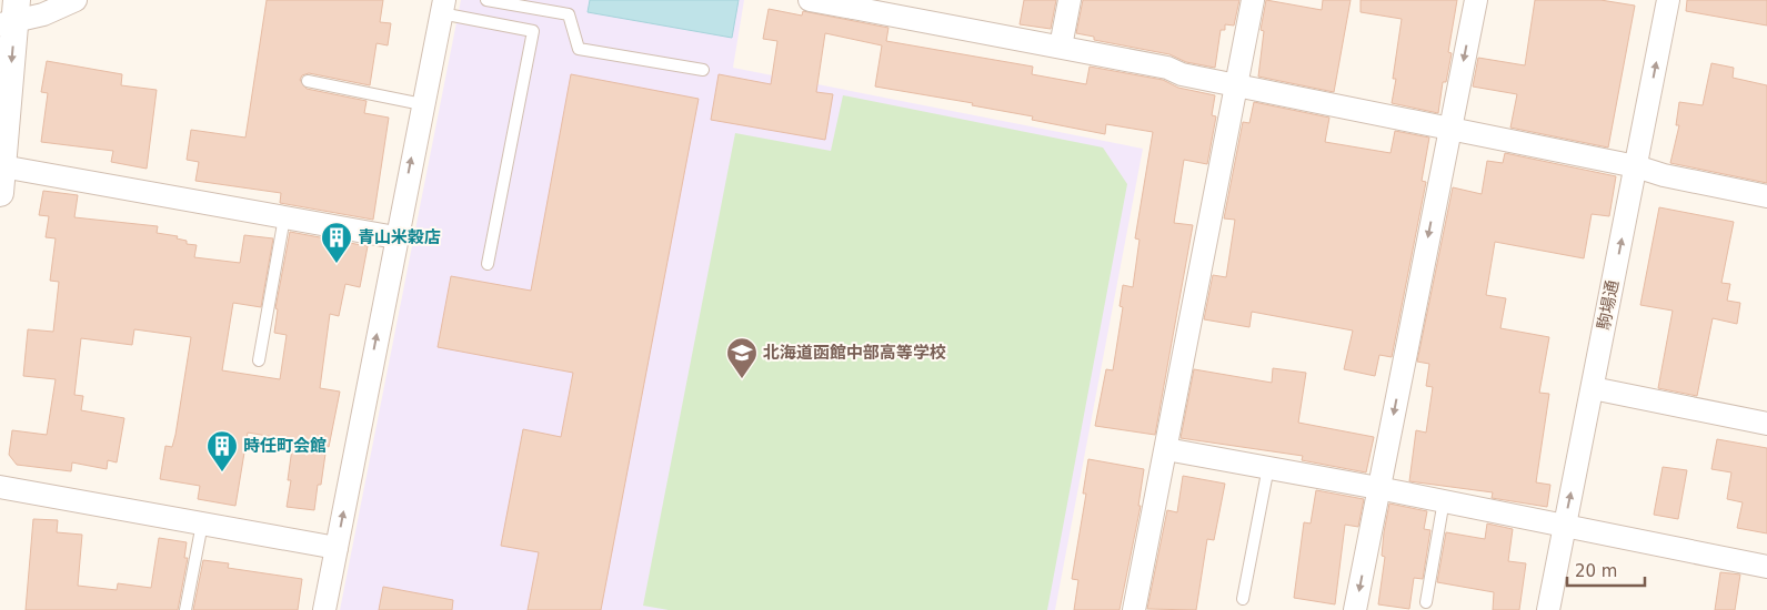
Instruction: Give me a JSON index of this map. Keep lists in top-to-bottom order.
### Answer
{
  "streets": {
    "street": ["駒場通"]
  },
  "places": {
    "building": ["青山米穀店", "時任町会館"],
    "school or university": ["北海道函館中部高等学校"]
  },
  "scale_bar": "20 m"
}
